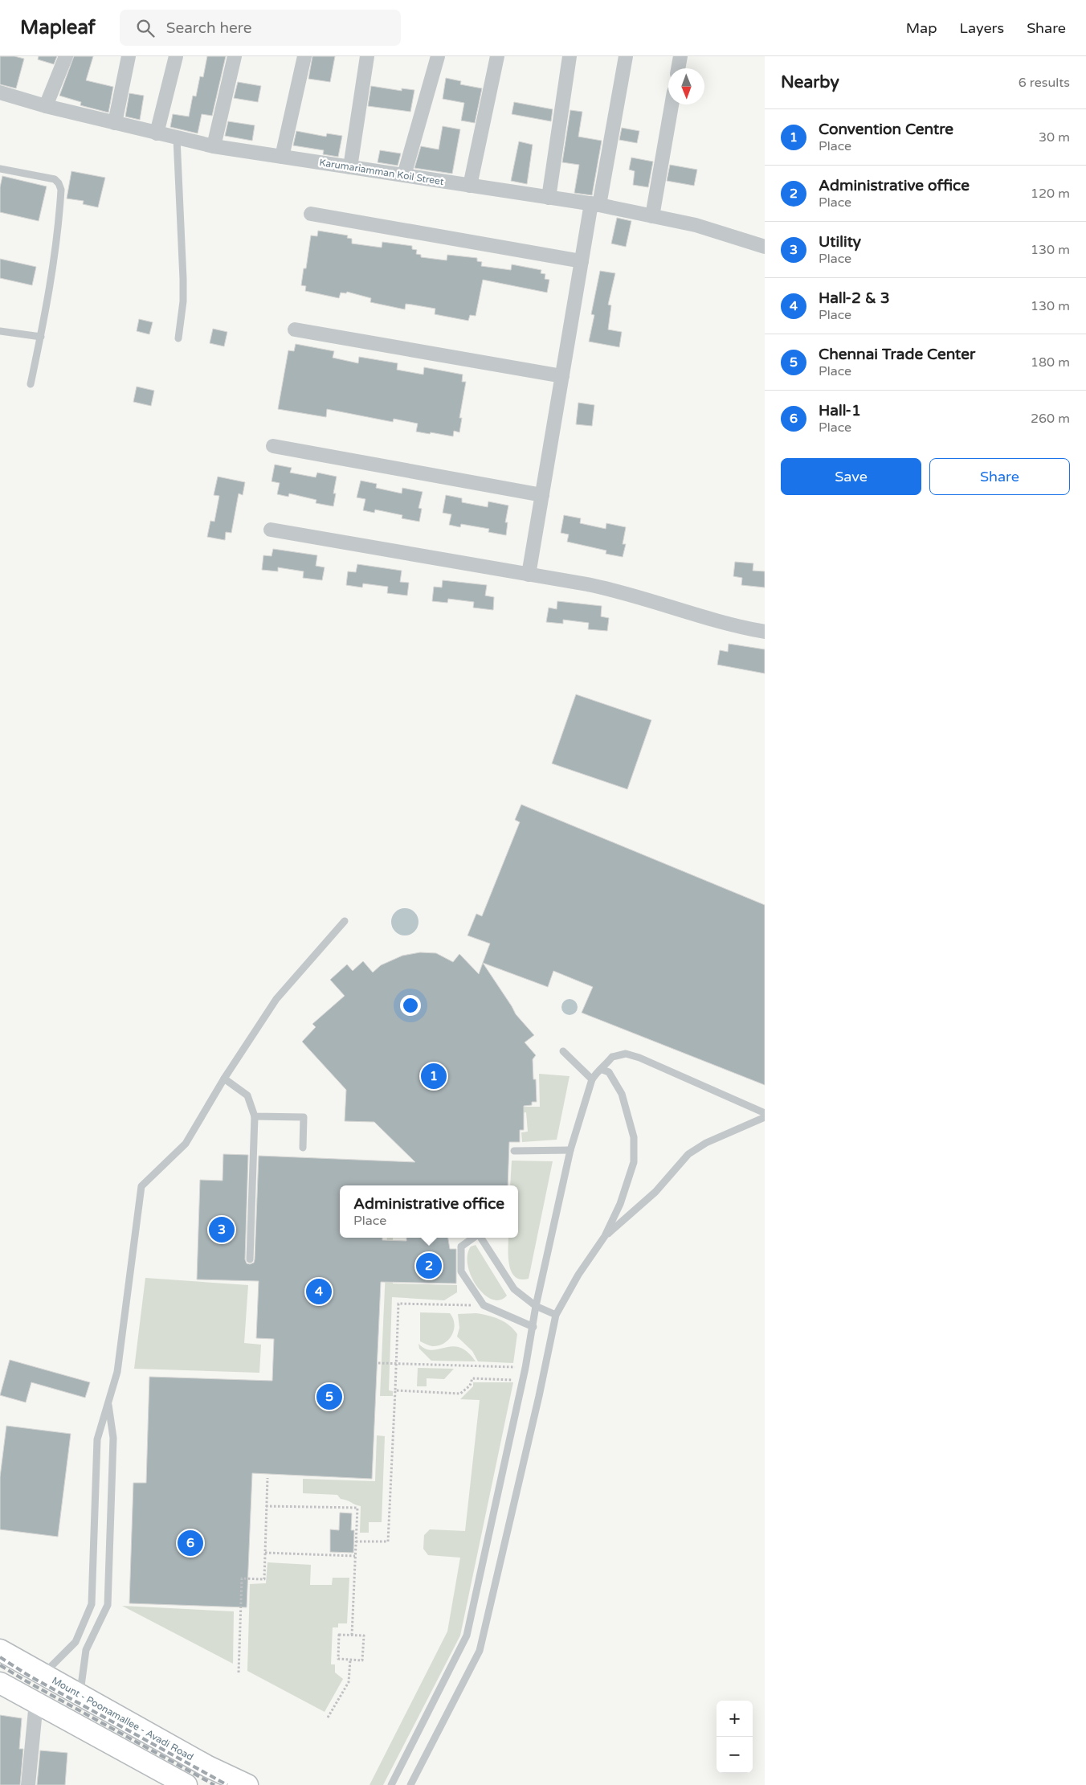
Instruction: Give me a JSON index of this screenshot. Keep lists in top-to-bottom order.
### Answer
{
  "streets": {
    "main road": ["Mount - Poonamallee - Avadi Road"],
    "street": ["Karumariamman Koil Street"]
  },
  "north": "bottom",
  "page": {
    "header": "Mapleaf",
    "search": "Search here",
    "nav": ["Map", "Layers", "Share"],
    "heading": ["Nearby", "6 results"],
    "list": [
      {
        "mark": "1",
        "name": "Convention Centre",
        "note": "Place",
        "value": "30 m"
      },
      {
        "mark": "2",
        "name": "Administrative office",
        "note": "Place",
        "value": "120 m"
      },
      {
        "mark": "3",
        "name": "Utility",
        "note": "Place",
        "value": "130 m"
      },
      {
        "mark": "4",
        "name": "Hall-2 & 3",
        "note": "Place",
        "value": "130 m"
      },
      {
        "mark": "5",
        "name": "Chennai Trade Center",
        "note": "Place",
        "value": "180 m"
      },
      {
        "mark": "6",
        "name": "Hall-1",
        "note": "Place",
        "value": "260 m"
      }
    ],
    "buttons": ["Save", "Share"],
    "pins": [
      "1",
      "3",
      "2",
      "4",
      "5",
      "6"
    ],
    "popup": ["Administrative office", "Place"],
    "map_buttons": ["+", "−"]
  }
}
